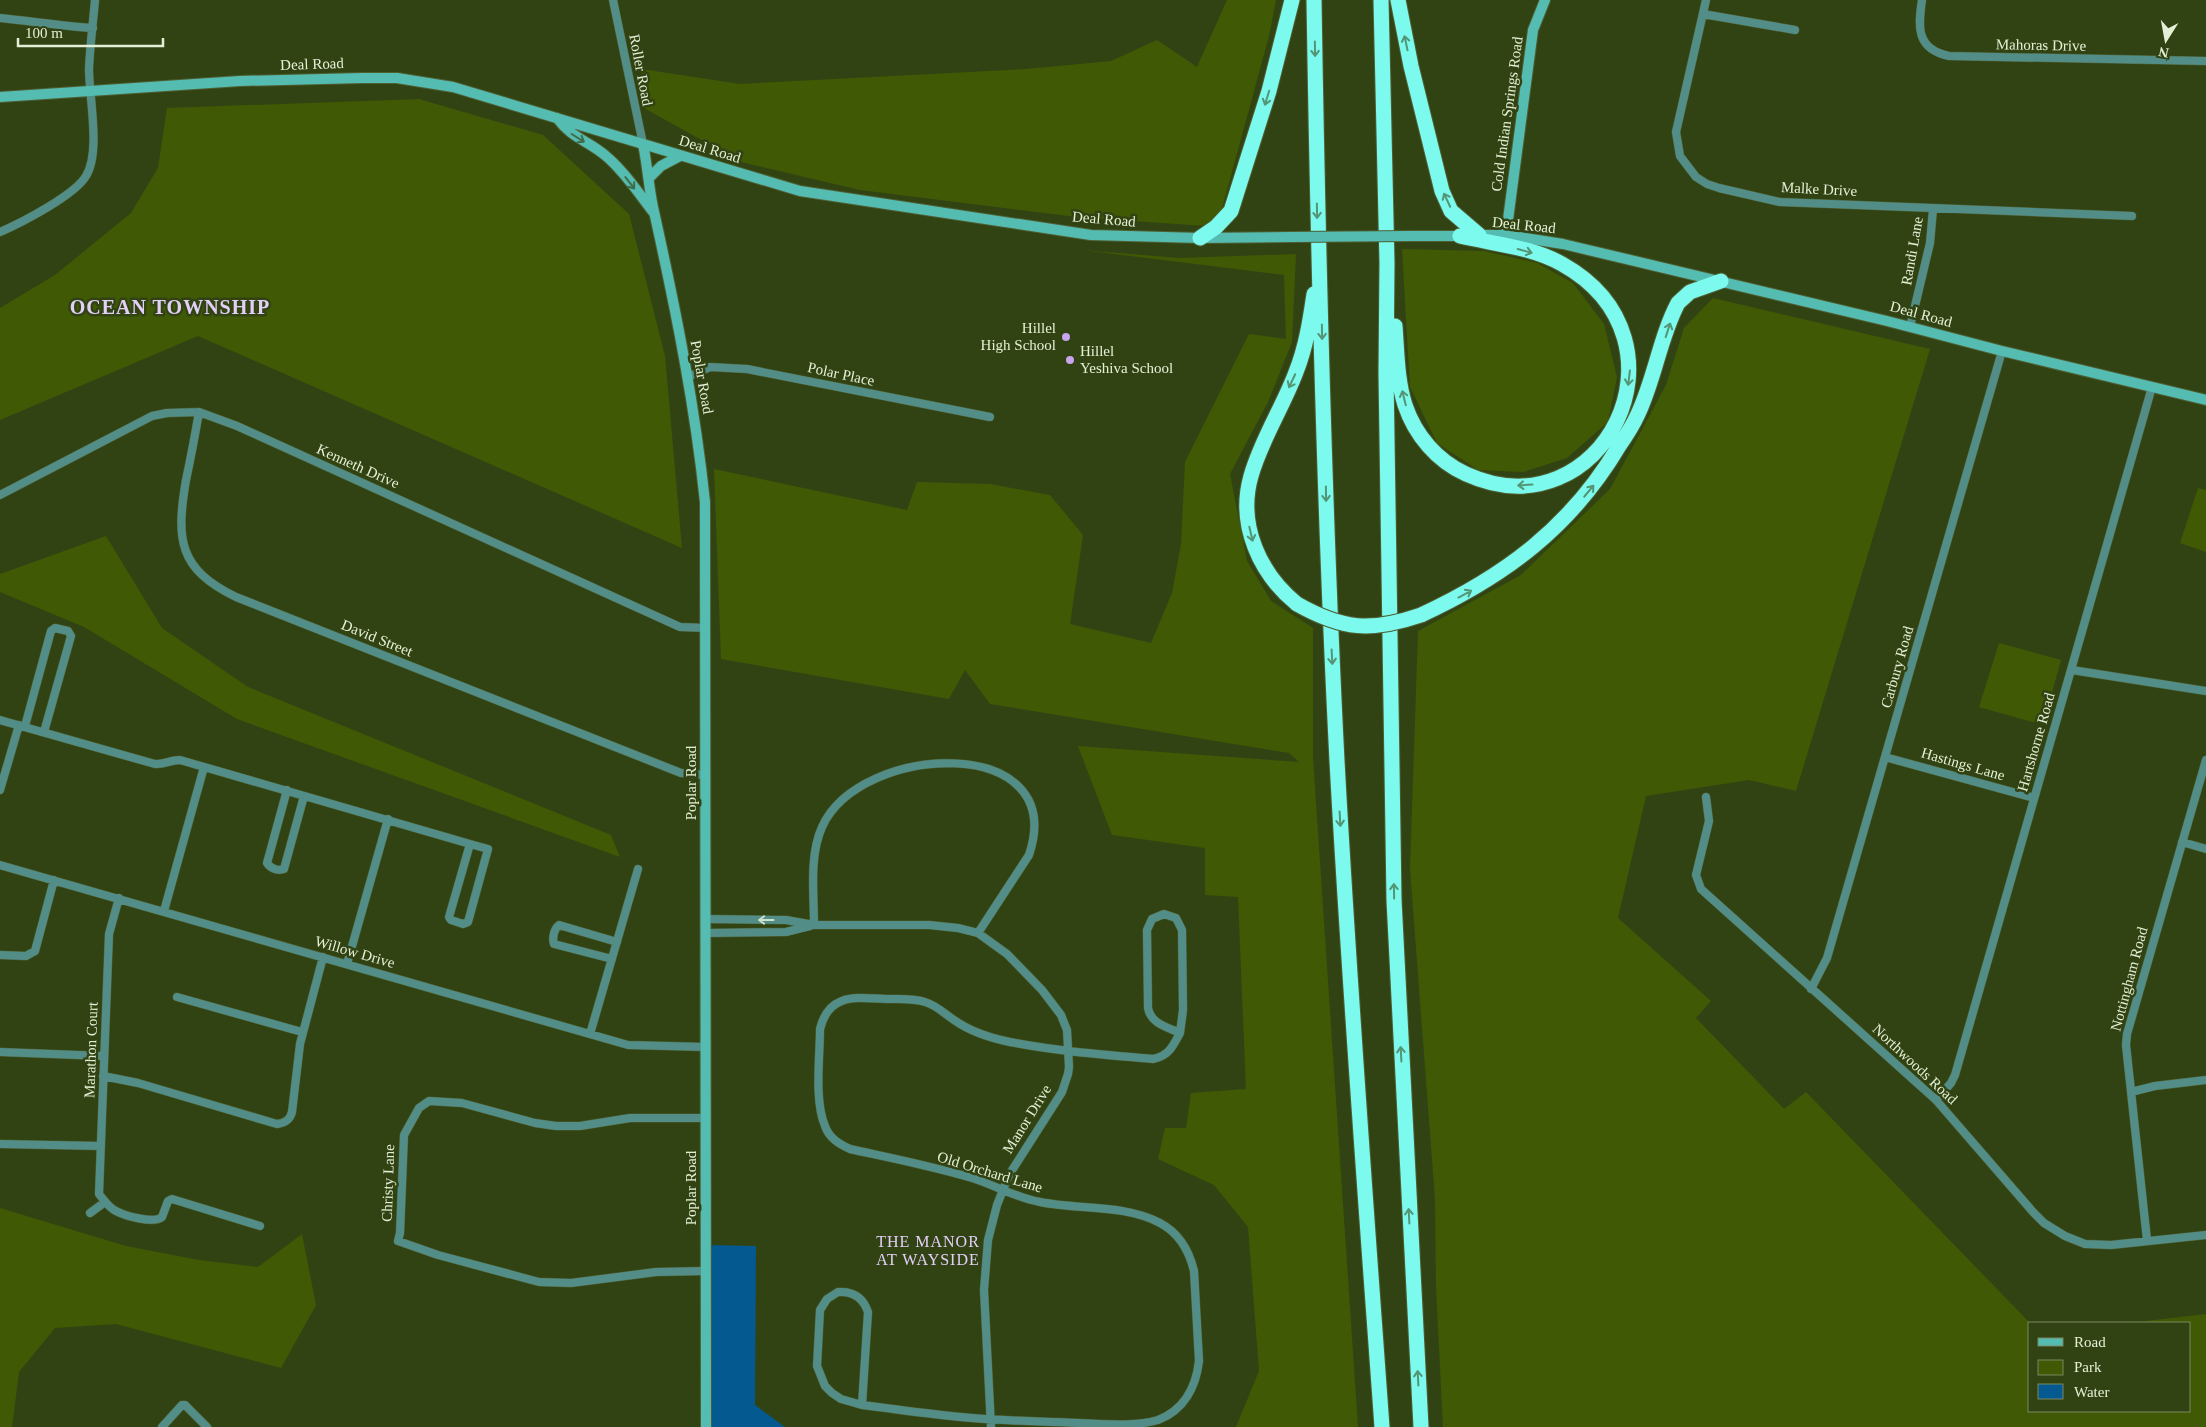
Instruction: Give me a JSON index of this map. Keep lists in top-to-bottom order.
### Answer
{
  "streets": {
    "street": [
      "Mahoras Drive",
      "Deal Road",
      "Roller Road",
      "Cold Indian Springs Road",
      "Malke Drive",
      "Randi Lane",
      "Polar Place",
      "Poplar Road",
      "Kenneth Drive",
      "David Street",
      "Carbury Road",
      "Hartshorne Road",
      "Hastings Lane",
      "Willow Drive",
      "Nottingham Road",
      "Marathon Court",
      "Northwoods Road",
      "Manor Drive",
      "Old Orchard Lane",
      "Christy Lane"
    ]
  },
  "crossings": [
    ["Deal Road", "Roller Road"],
    ["Deal Road", "Cold Indian Springs Road"],
    ["Deal Road", "Randi Lane"],
    ["Deal Road", "Poplar Road"],
    ["Deal Road", "Carbury Road"],
    ["Deal Road", "Hartshorne Road"],
    ["Roller Road", "Poplar Road"],
    ["Malke Drive", "Randi Lane"],
    ["Polar Place", "Poplar Road"],
    ["Poplar Road", "Kenneth Drive"],
    ["Poplar Road", "David Street"],
    ["Poplar Road", "Willow Drive"],
    ["Poplar Road", "Manor Drive"],
    ["Poplar Road", "Christy Lane"],
    ["Kenneth Drive", "David Street"],
    ["Carbury Road", "Hastings Lane"],
    ["Carbury Road", "Northwoods Road"],
    ["Hartshorne Road", "Hastings Lane"],
    ["Hartshorne Road", "Northwoods Road"],
    ["Willow Drive", "Marathon Court"],
    ["Nottingham Road", "Northwoods Road"],
    ["Manor Drive", "Old Orchard Lane"]
  ],
  "districts": ["OCEAN TOWNSHIP", "THE MANOR AT WAYSIDE"],
  "places": ["Hillel High School", "Hillel Yeshiva School"],
  "legend": ["Road", "Park", "Water"],
  "scale_bar": "100 m",
  "north": "bottom"
}
